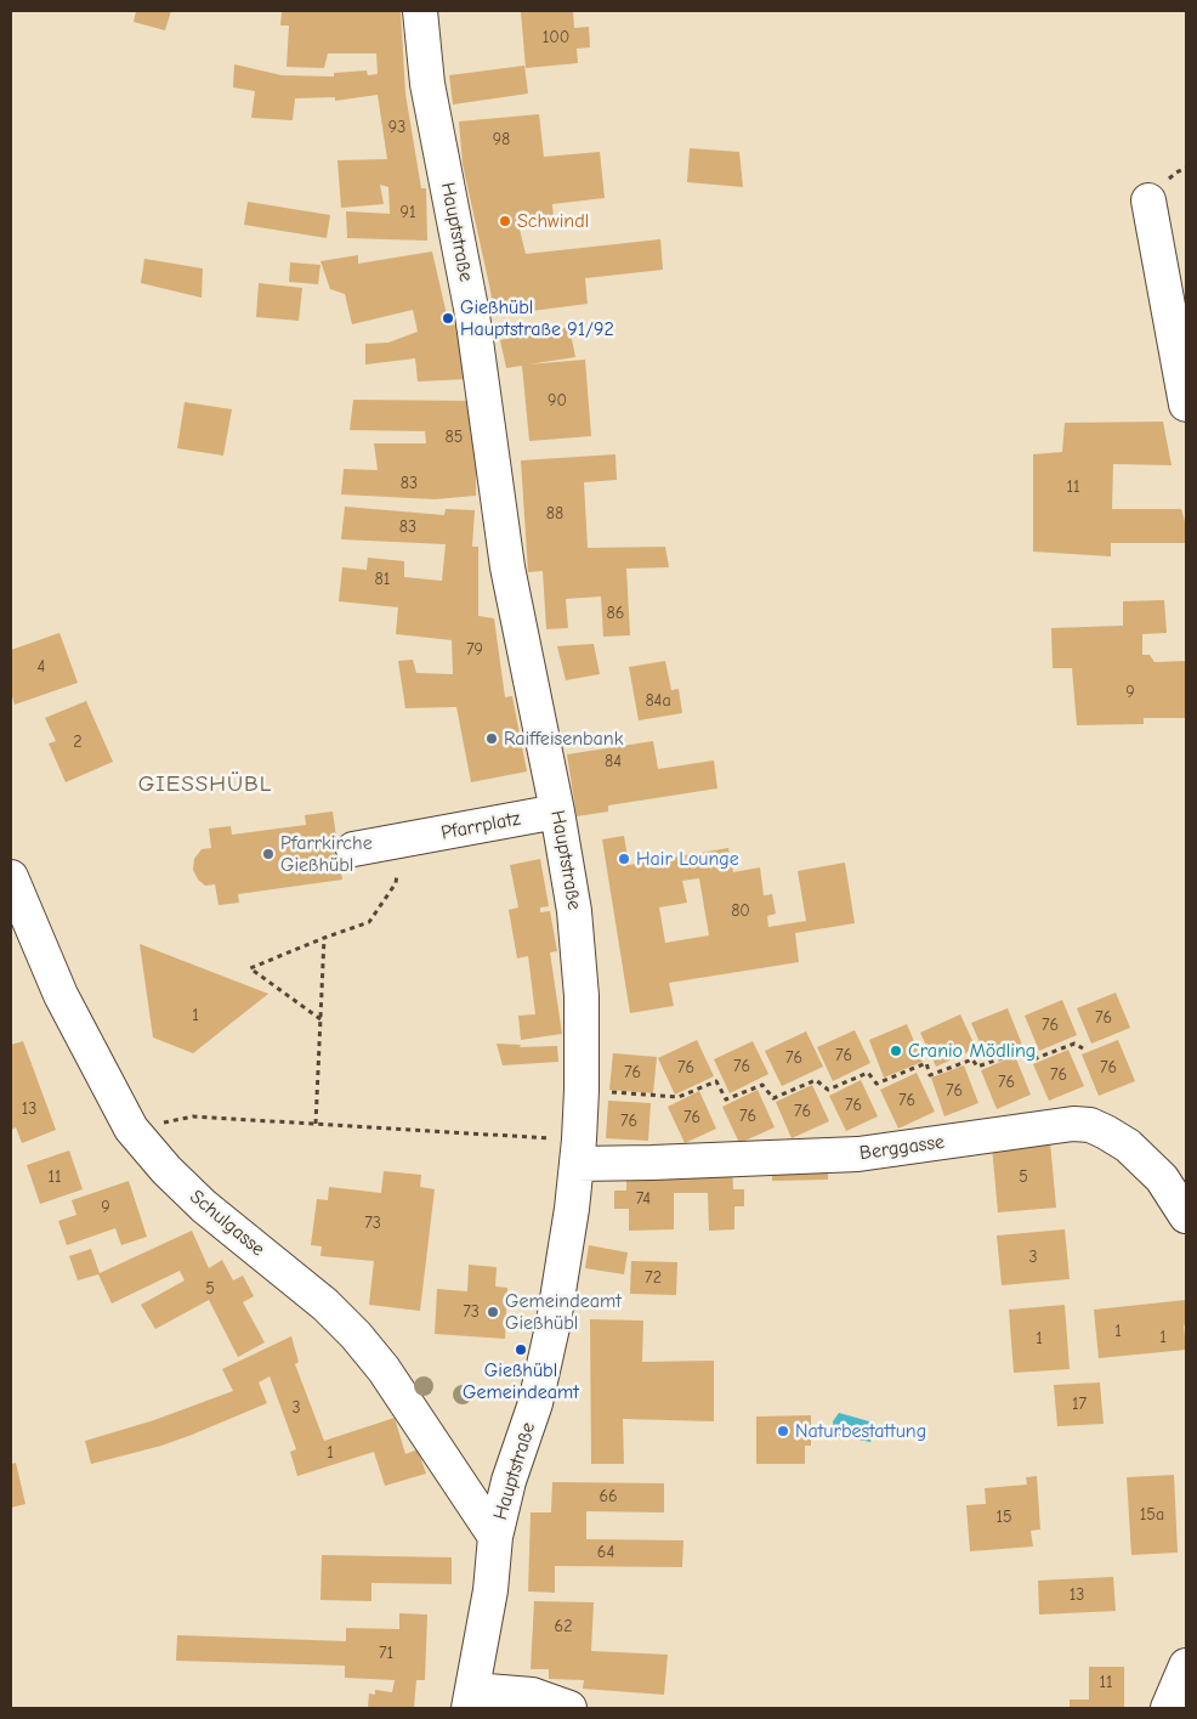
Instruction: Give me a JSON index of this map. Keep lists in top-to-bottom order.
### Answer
{
  "streets": {
    "street": [
      "Hauptstraße",
      "Pfarrplatz",
      "Berggasse",
      "Schulgasse"
    ]
  },
  "crossings": [
    ["Hauptstraße", "Pfarrplatz"],
    ["Hauptstraße", "Berggasse"],
    ["Hauptstraße", "Schulgasse"]
  ],
  "districts": ["GIESSHÜBL"],
  "places": [
    "Schwindl",
    "Gießhübl Hauptstraße 91/92",
    "Raiffeisenbank",
    "Pfarrkirche Gießhübl",
    "Hair Lounge",
    "Cranio Mödling",
    "Gemeindeamt Gießhübl",
    "Gießhübl Gemeindeamt",
    "Naturbestattung"
  ],
  "house_numbers": [
    "100",
    "93",
    "98",
    "91",
    "90",
    "85",
    "83",
    "11",
    "88",
    "83",
    "81",
    "86",
    "79",
    "4",
    "9",
    "84a",
    "2",
    "84",
    "80",
    "1",
    "76",
    "76",
    "76",
    "76",
    "76",
    "76",
    "76",
    "76",
    "76",
    "76",
    "76",
    "76",
    "76",
    "13",
    "76",
    "76",
    "76",
    "76",
    "11",
    "5",
    "74",
    "9",
    "73",
    "3",
    "72",
    "5",
    "73",
    "1",
    "1",
    "1",
    "17",
    "3",
    "1",
    "66",
    "15a",
    "15",
    "64",
    "13",
    "62",
    "71",
    "11"
  ]
}
